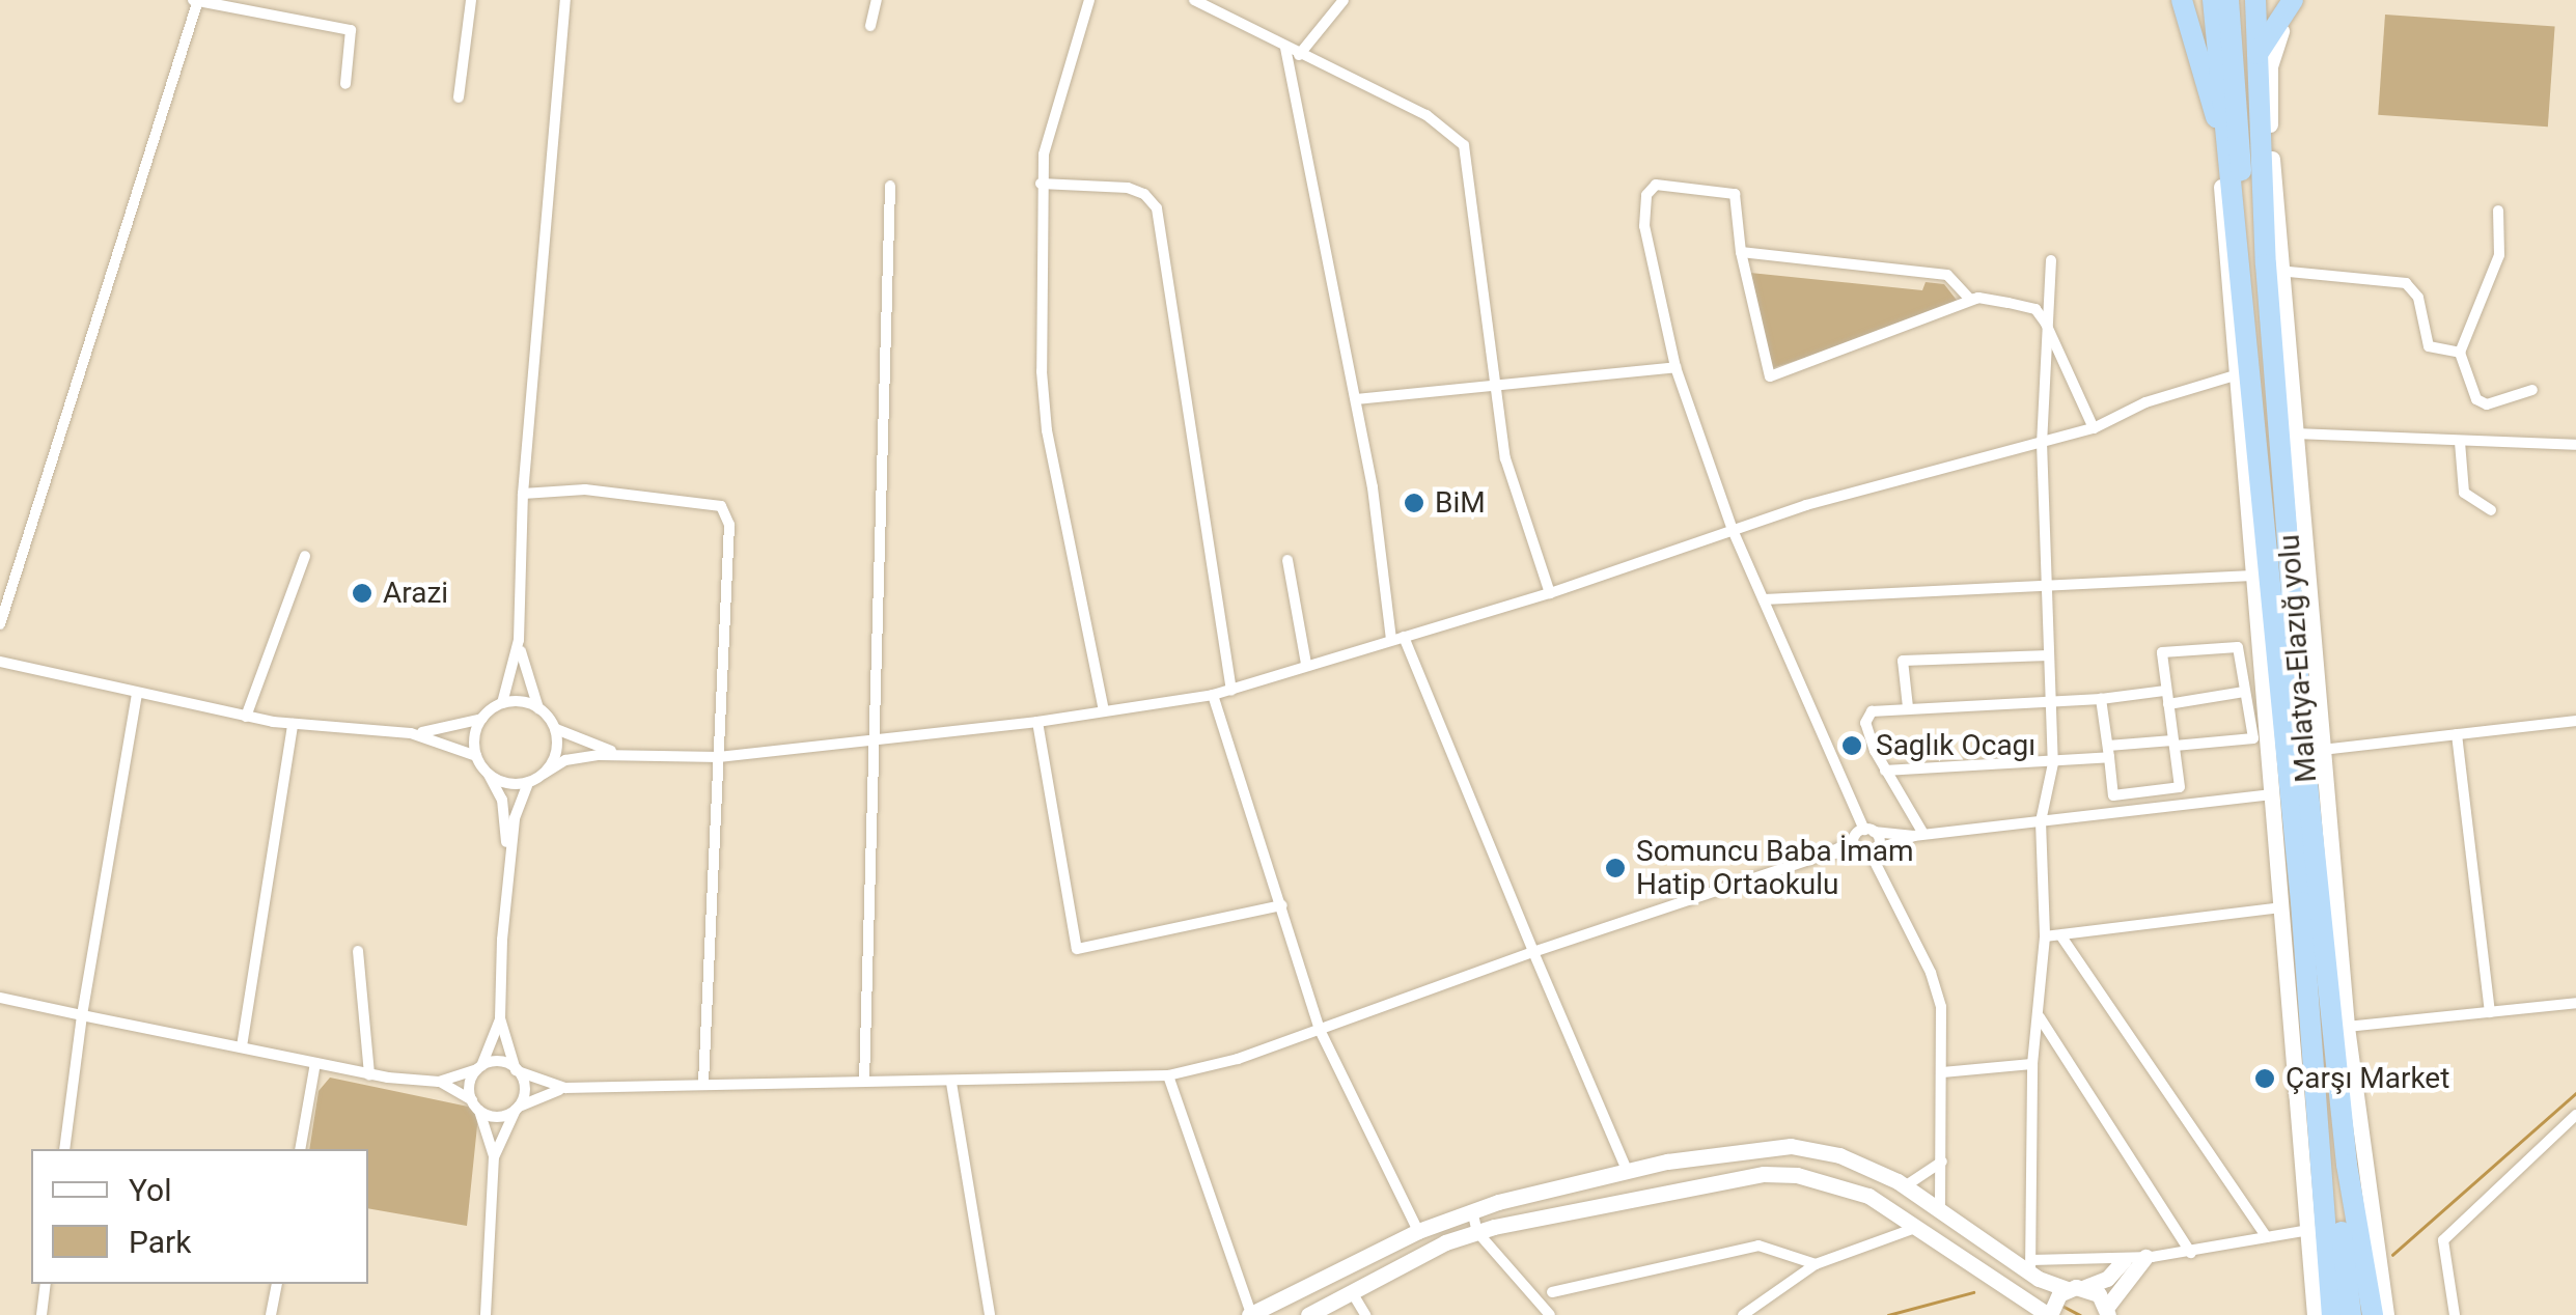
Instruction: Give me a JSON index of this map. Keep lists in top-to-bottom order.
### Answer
{
  "streets": {
    "highway": ["Malatya-Elazığ yolu"]
  },
  "places": [
    "BiM",
    "Arazi",
    "Saglık Ocagı",
    "Somuncu Baba İmam Hatip Ortaokulu",
    "Çarşı Market"
  ],
  "legend": ["Yol", "Park"]
}
